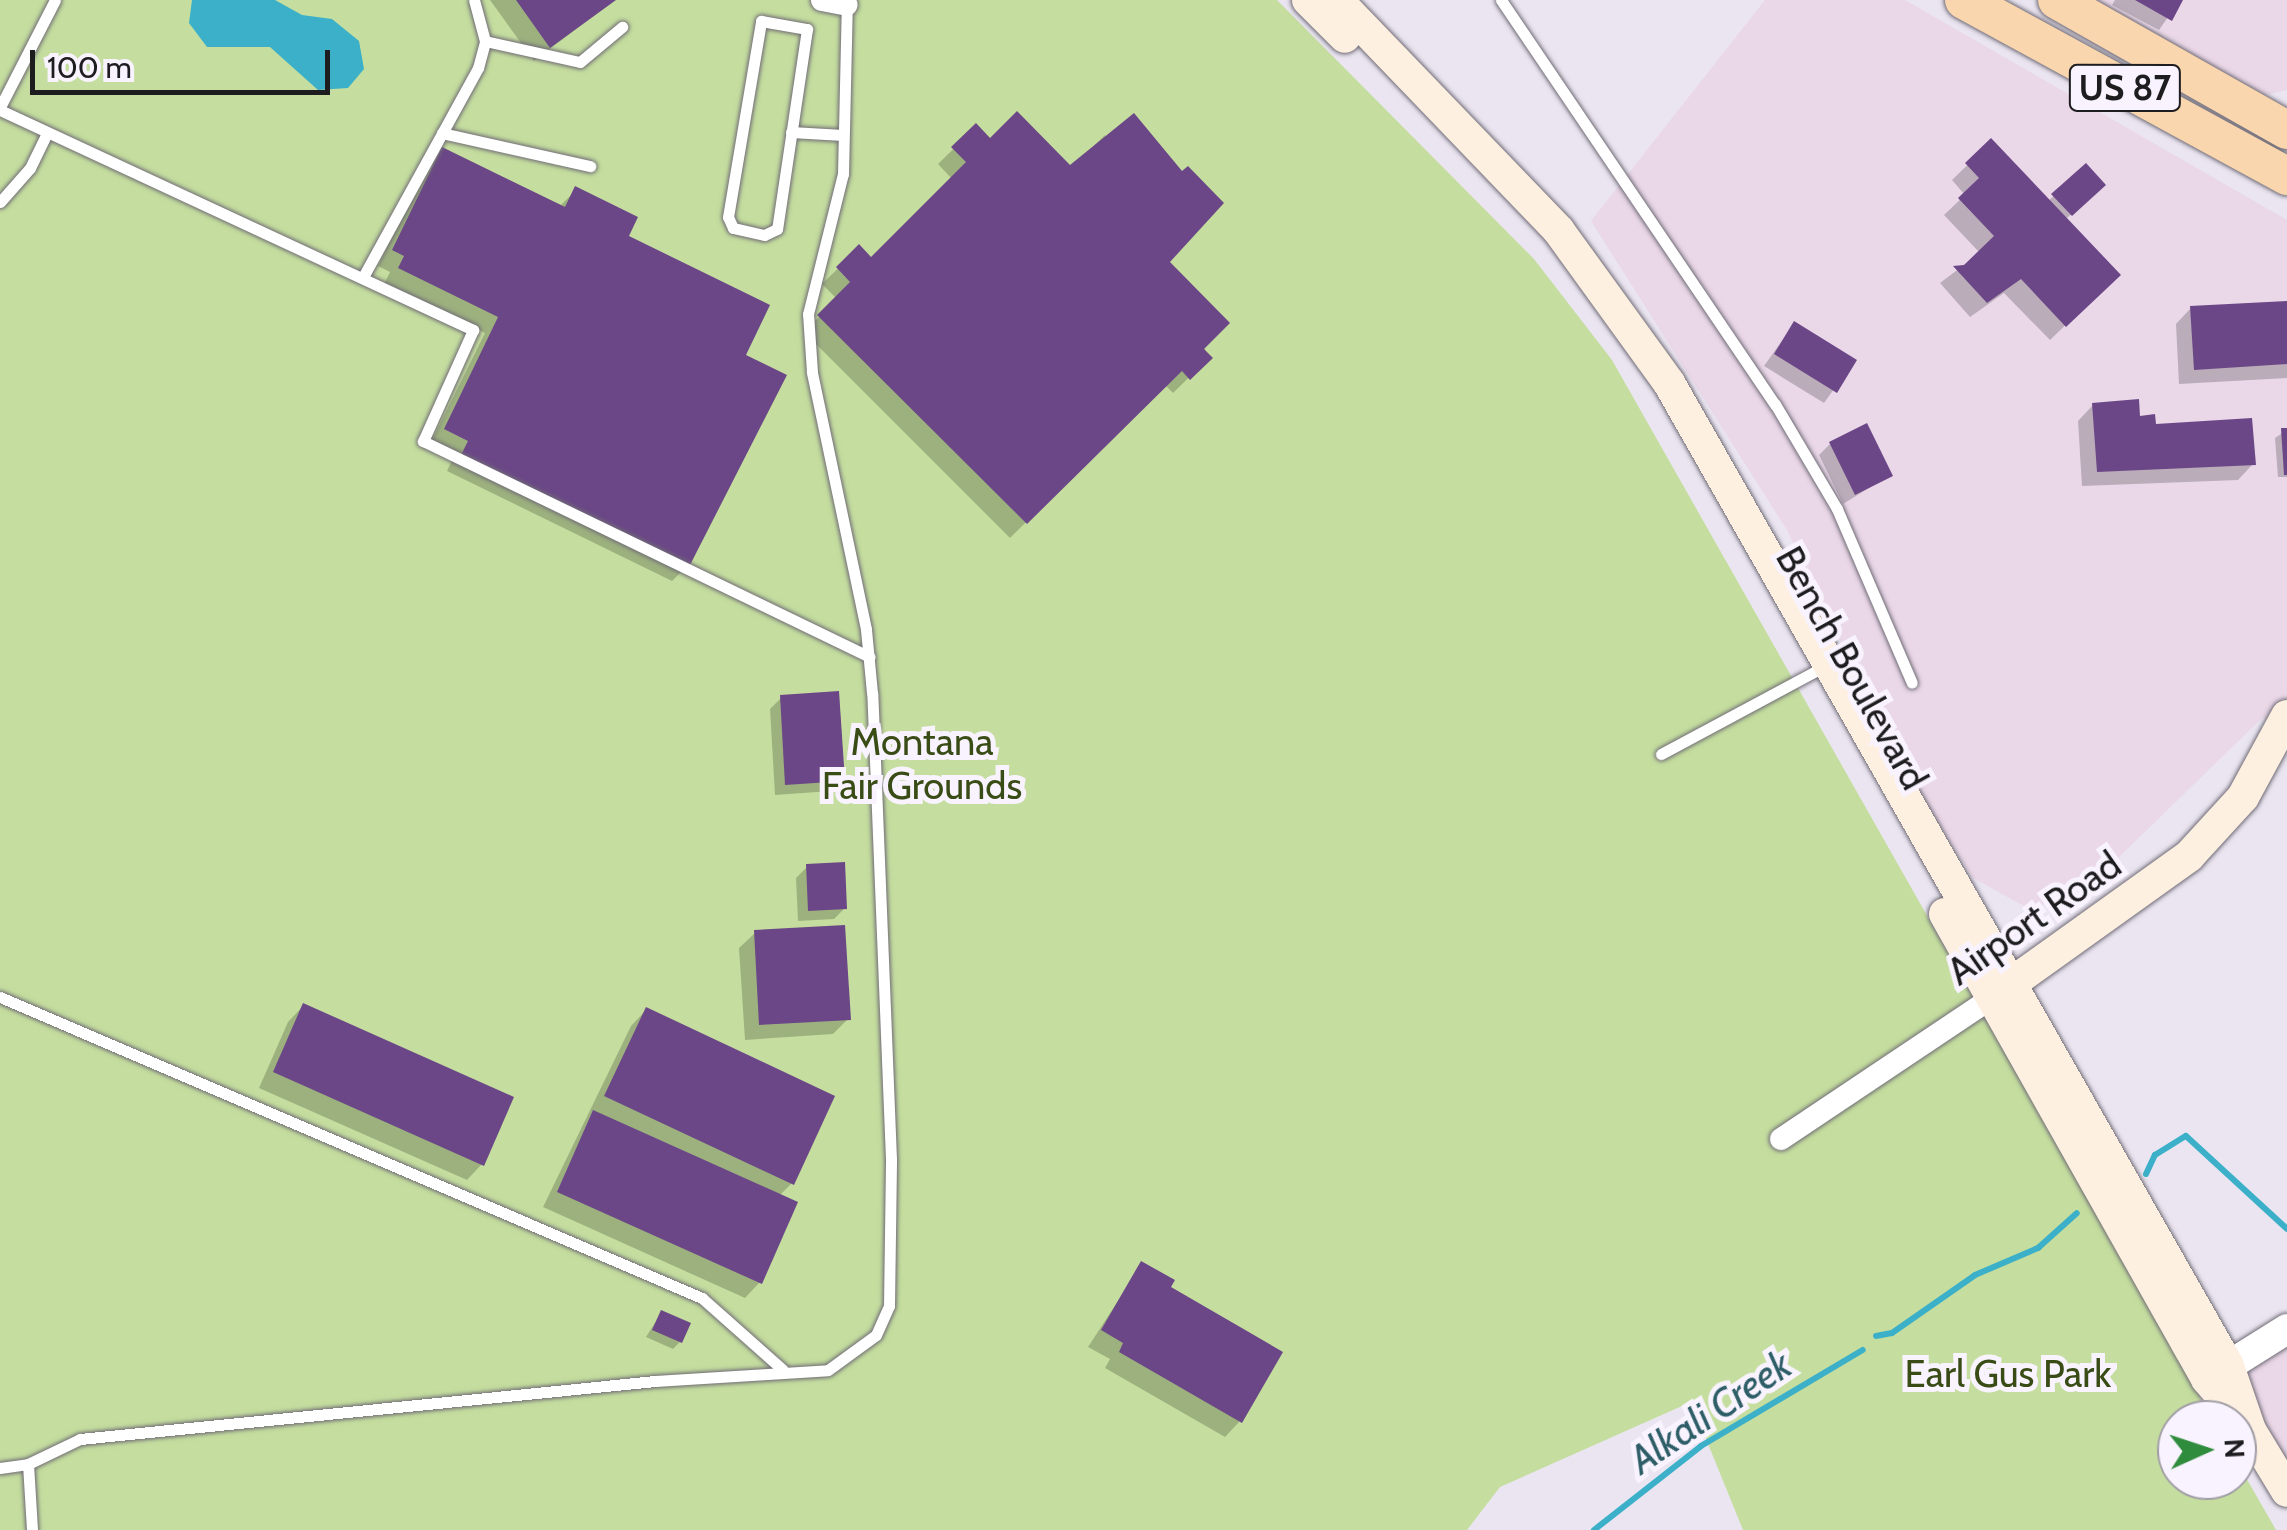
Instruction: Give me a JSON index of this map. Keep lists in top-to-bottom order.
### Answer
{
  "streets": {
    "highway": ["US 87"],
    "main road": ["Bench Boulevard", "Airport Road"]
  },
  "water": ["Alkali Creek"],
  "parks": ["Montana Fair Grounds", "Earl Gus Park"],
  "scale_bar": "100 m",
  "north": "right"
}
